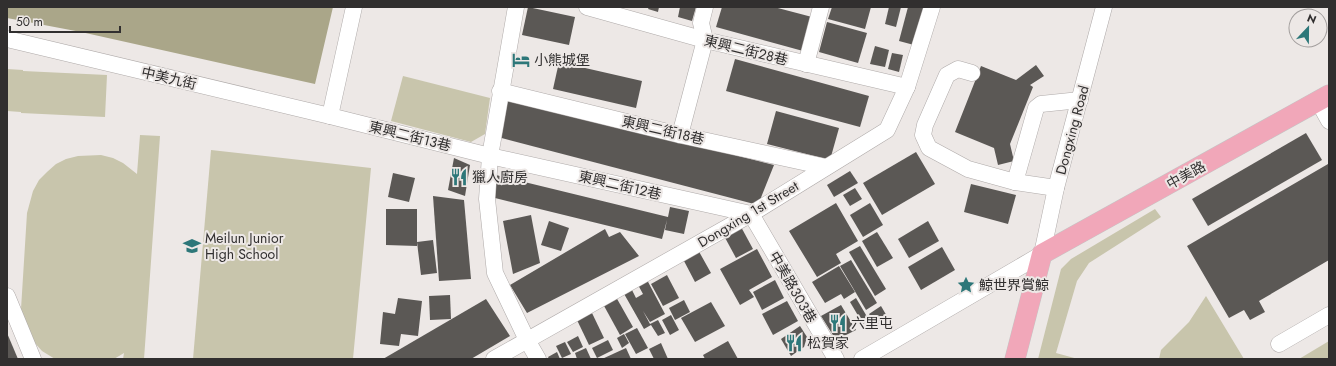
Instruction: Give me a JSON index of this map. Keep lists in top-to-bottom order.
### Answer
{
  "streets": {
    "main road": ["中美路"],
    "street": [
      "東興二街28巷",
      "中美九街",
      "東興二街18巷",
      "Dongxing Road",
      "東興二街13巷",
      "東興二街12巷",
      "Dongxing 1st Street",
      "中美路303巷"
    ]
  },
  "crossings": [
    ["東興二街28巷", "Dongxing 1st Street"],
    ["中美九街", "東興二街13巷"],
    ["東興二街18巷", "Dongxing 1st Street"],
    ["Dongxing Road", "中美路"],
    ["東興二街13巷", "東興二街12巷"],
    ["東興二街12巷", "Dongxing 1st Street"],
    ["東興二街12巷", "中美路303巷"],
    ["Dongxing 1st Street", "中美路303巷"]
  ],
  "places": {
    "hotel": ["小熊城堡"],
    "restaurant": ["獵人廚房", "六里屯", "松賀家"],
    "school or university": ["Meilun Junior High School"],
    "place": ["鯨世界賞鯨"]
  },
  "scale_bar": "50 m",
  "north": "top"
}
